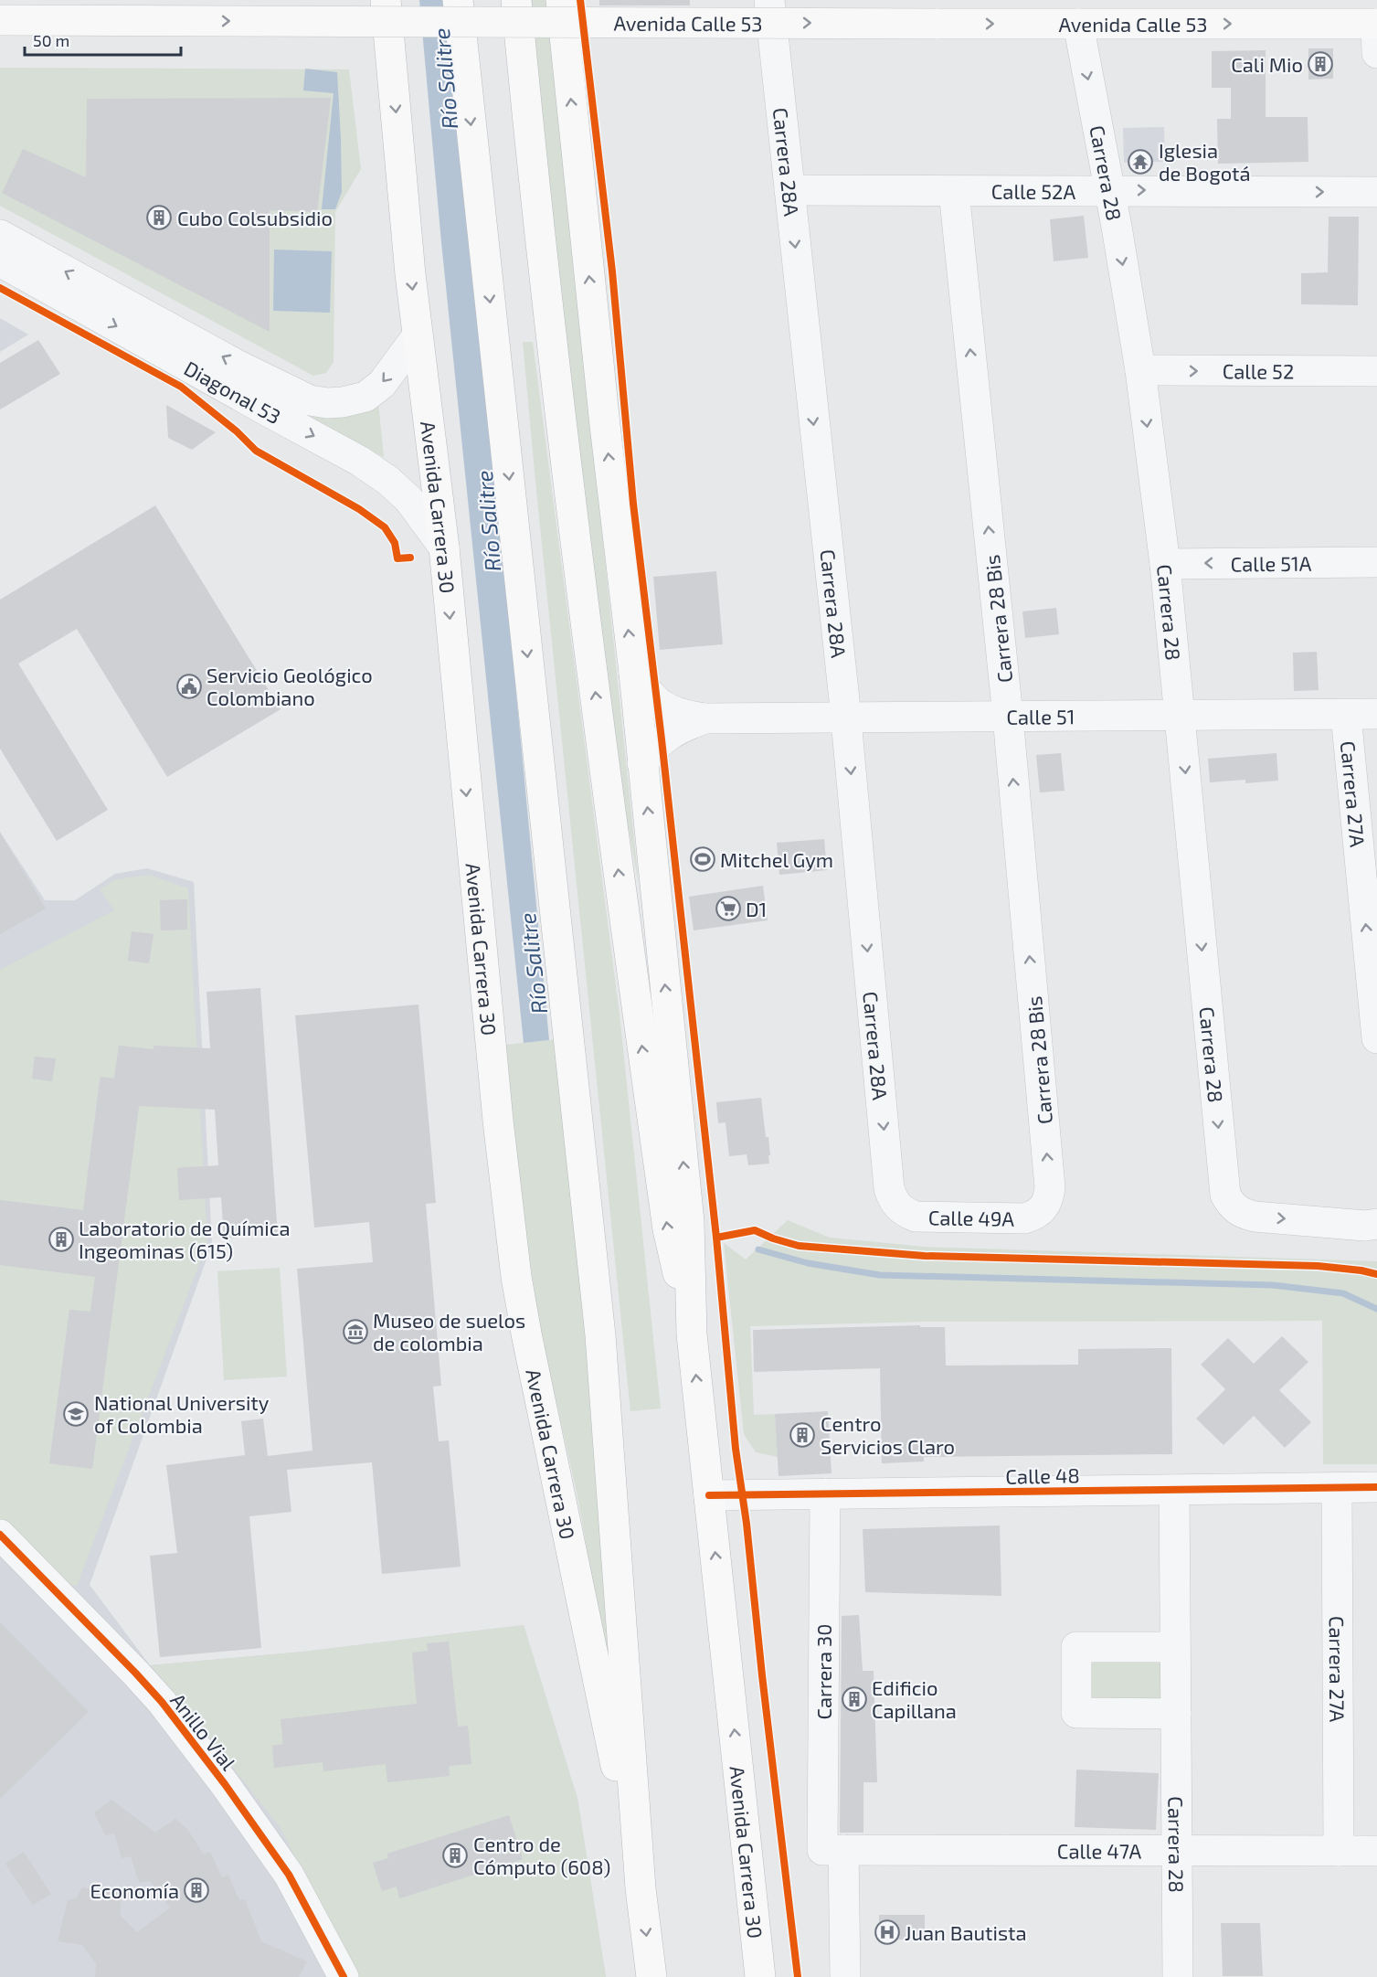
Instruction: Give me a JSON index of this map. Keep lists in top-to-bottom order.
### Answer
{
  "streets": {
    "main road": ["Avenida Calle 53", "Avenida Carrera 30"],
    "street": [
      "Carrera 28A",
      "Carrera 28",
      "Calle 52A",
      "Calle 52",
      "Diagonal 53",
      "Calle 51A",
      "Carrera 28 Bis",
      "Calle 51",
      "Carrera 27A",
      "Calle 49A",
      "Calle 48",
      "Carrera 30",
      "Anillo Vial",
      "Calle 47A"
    ]
  },
  "crossings": [
    ["Avenida Calle 53", "Carrera 28"],
    ["Carrera 28A", "Calle 52A"],
    ["Carrera 28A", "Calle 51"],
    ["Carrera 28A", "Calle 49A"],
    ["Carrera 28", "Calle 52A"],
    ["Carrera 28", "Calle 52"],
    ["Carrera 28", "Calle 51A"],
    ["Carrera 28", "Calle 51"],
    ["Carrera 28", "Calle 48"],
    ["Carrera 28", "Calle 47A"],
    ["Calle 52A", "Carrera 28 Bis"],
    ["Diagonal 53", "Avenida Carrera 30"],
    ["Avenida Carrera 30", "Calle 51"],
    ["Avenida Carrera 30", "Calle 48"],
    ["Carrera 28 Bis", "Calle 51"],
    ["Carrera 28 Bis", "Calle 49A"],
    ["Calle 51", "Carrera 27A"],
    ["Carrera 27A", "Calle 48"],
    ["Carrera 27A", "Calle 47A"],
    ["Calle 48", "Carrera 30"],
    ["Carrera 30", "Calle 47A"]
  ],
  "one_way": [
    "Avenida Calle 53",
    "Carrera 28A",
    "Carrera 28",
    "Calle 52A",
    "Calle 52",
    "Calle 51A",
    "Carrera 28 Bis",
    "Carrera 27A"
  ],
  "water": ["Río Salitre"],
  "places": {
    "building": [
      "Cali Mio",
      "Cubo Colsubsidio",
      "Laboratorio de Química Ingeominas (615)",
      "Centro Servicios Claro",
      "Edificio Capillana",
      "Centro de Cómputo (608)",
      "Economía"
    ],
    "temple": ["Iglesia de Bogotá"],
    "public building": ["Servicio Geológico Colombiano"],
    "sports": ["Mitchel Gym"],
    "supermarket": ["D1"],
    "museum": ["Museo de suelos de colombia"],
    "school or university": ["National University of Colombia"],
    "hospital": ["Juan Bautista"]
  },
  "scale_bar": "50 m"
}
